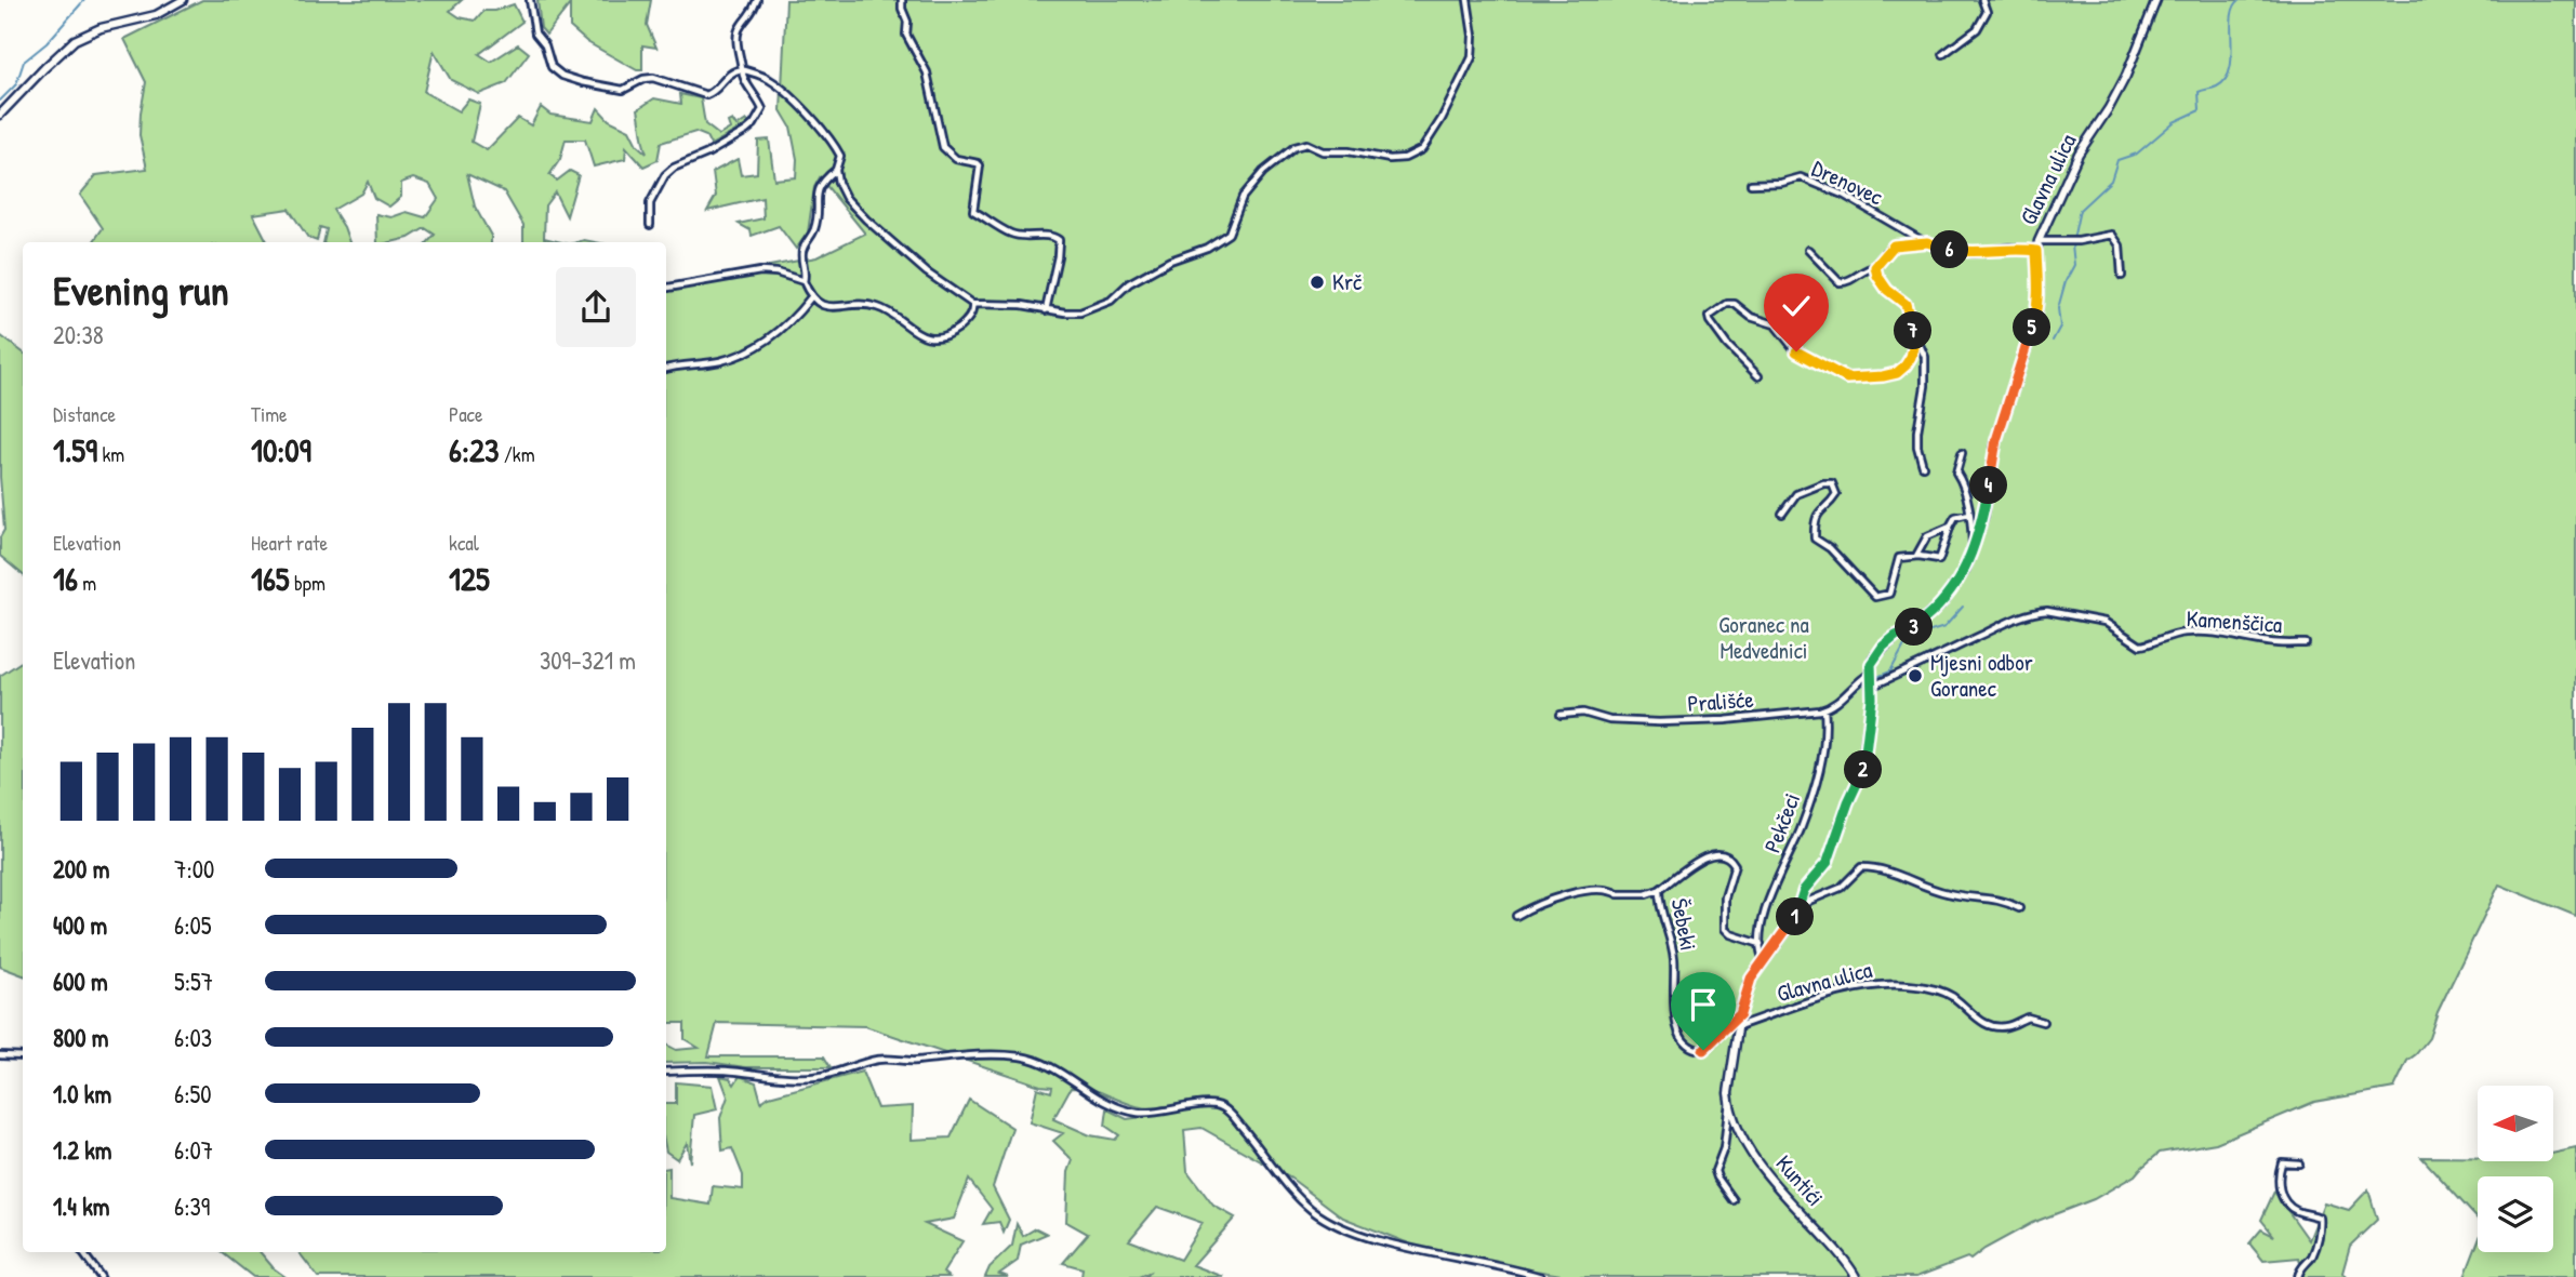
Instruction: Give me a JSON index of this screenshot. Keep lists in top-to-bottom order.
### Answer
{
  "streets": {
    "street": [
      "Glavna ulica",
      "Drenovec",
      "Kamenščica",
      "Prališće",
      "Pekčeci",
      "Šebeki",
      "Kuntići"
    ]
  },
  "crossings": [
    ["Glavna ulica", "Kamenščica"],
    ["Glavna ulica", "Pekčeci"],
    ["Glavna ulica", "Šebeki"],
    ["Glavna ulica", "Kuntići"],
    ["Prališće", "Pekčeci"],
    ["Pekčeci", "Šebeki"],
    ["Šebeki", "Kuntići"]
  ],
  "parks": ["Goranec na Medvednici"],
  "places": ["Krč", "Mjesni odbor Goranec"],
  "north": "left",
  "page": {
    "pins": [
      "6",
      "5",
      "7",
      "4",
      "3",
      "2",
      "1"
    ],
    "heading": ["Evening run", "20:38"],
    "stats": [
      ["Distance", "1.59 km"],
      ["Time", "10:09"],
      ["Pace", "6:23 /km"],
      ["Elevation", "16 m"],
      ["Heart rate", "165 bpm"],
      ["kcal", "125"]
    ],
    "chart": ["Elevation", "309–321 m"],
    "list": [
      {
        "name": "200 m",
        "note": "7:00"
      },
      {
        "name": "400 m",
        "note": "6:05"
      },
      {
        "name": "600 m",
        "note": "5:57"
      },
      {
        "name": "800 m",
        "note": "6:03"
      },
      {
        "name": "1.0 km",
        "note": "6:50"
      },
      {
        "name": "1.2 km",
        "note": "6:07"
      },
      {
        "name": "1.4 km",
        "note": "6:39"
      }
    ]
  }
}
